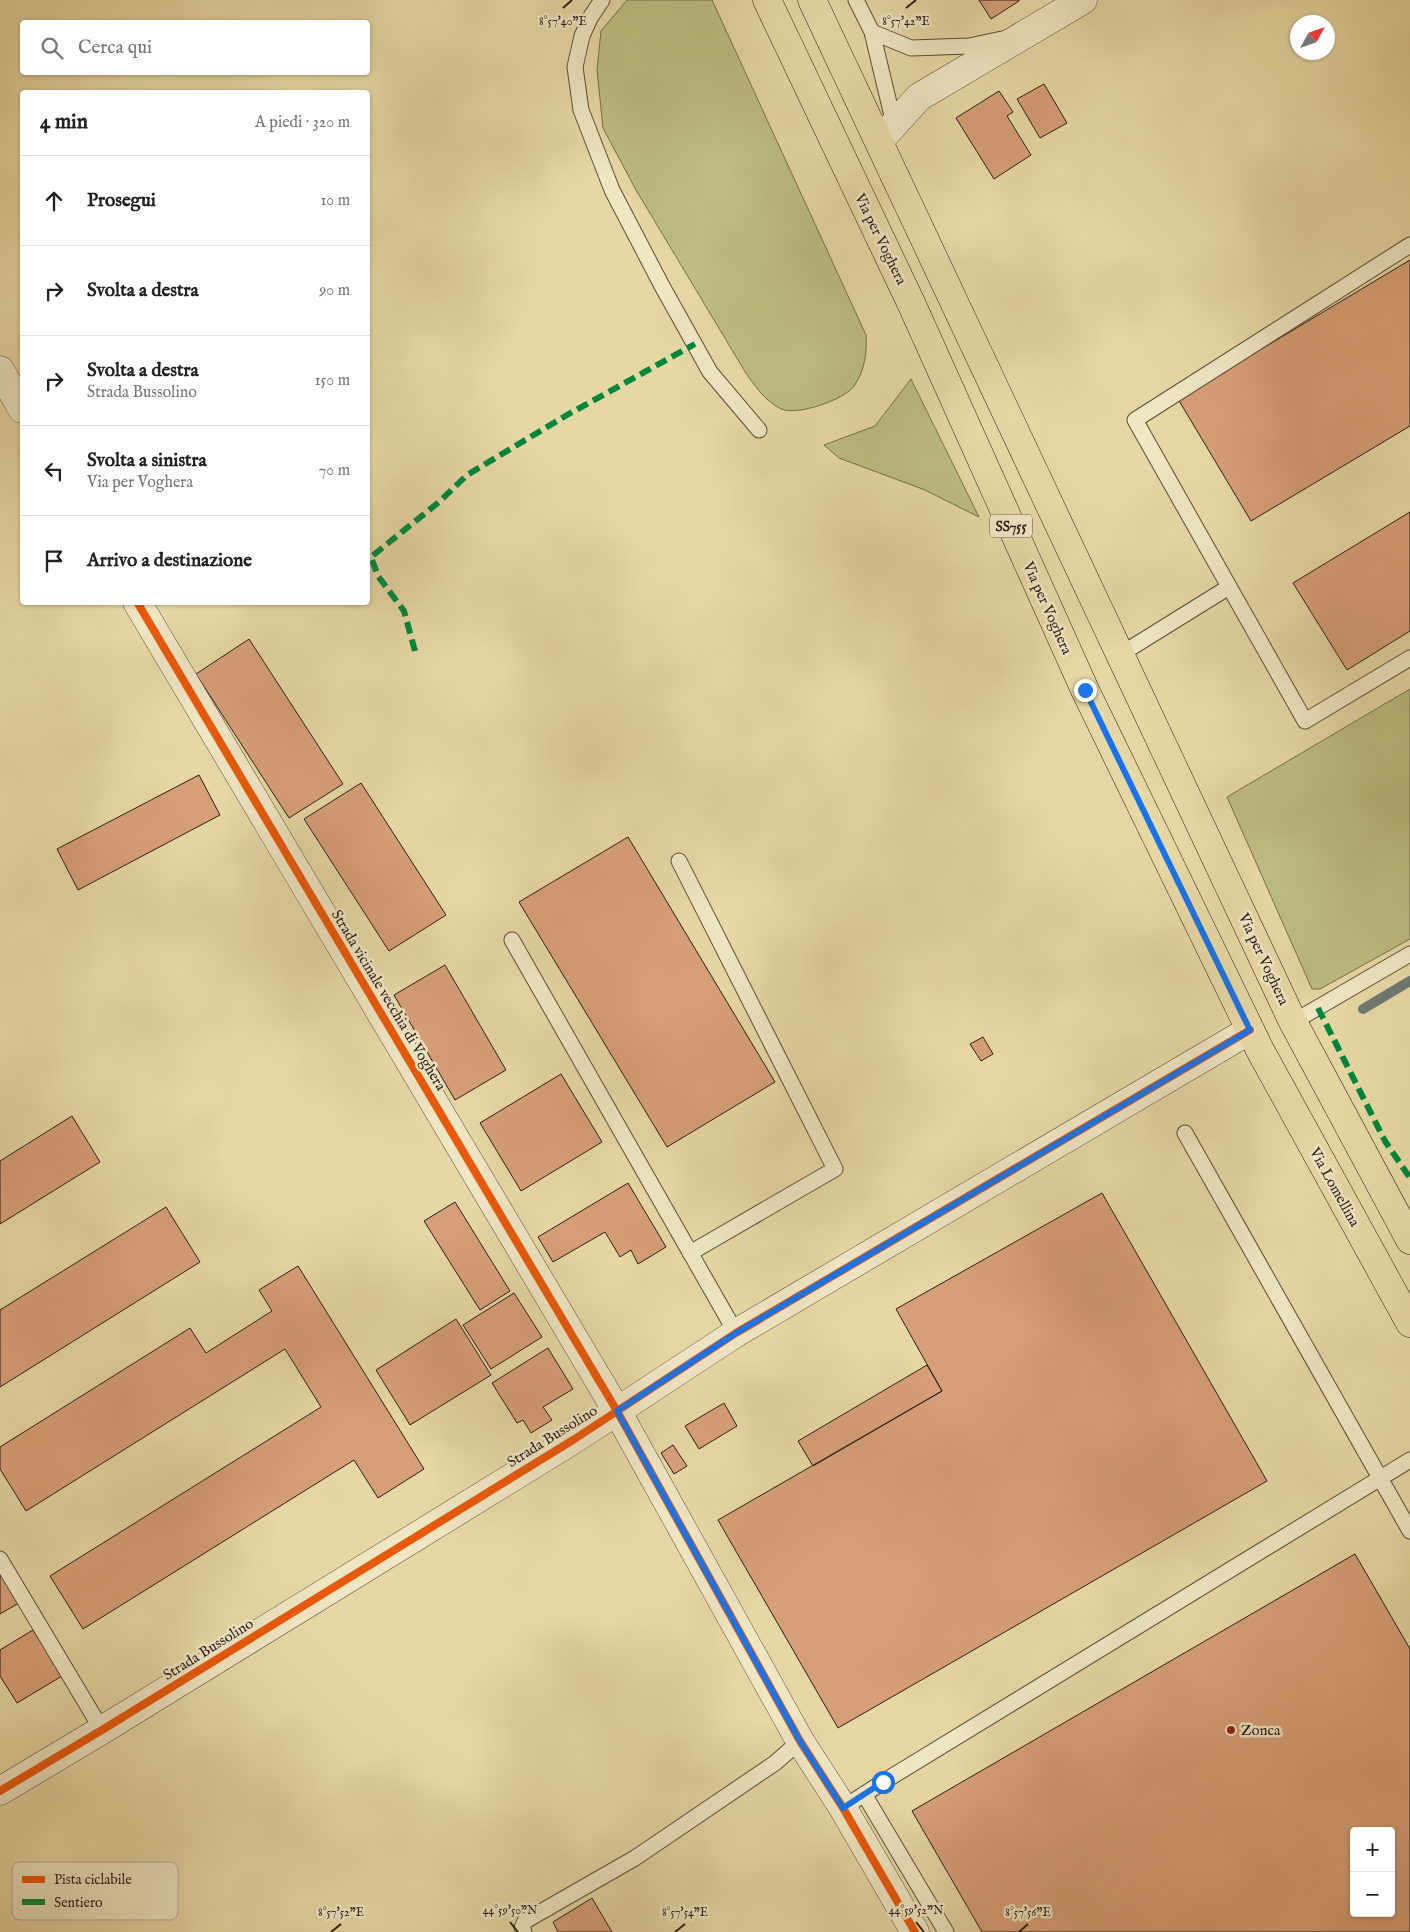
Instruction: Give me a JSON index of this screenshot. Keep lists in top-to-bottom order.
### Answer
{
  "streets": {
    "main road": ["Via per Voghera", "SS755", "Via Lomellina"],
    "street": ["Strada vicinale vecchia di Voghera", "Strada Bussolino"]
  },
  "crossings": [
    ["Via per Voghera", "Via Lomellina"],
    ["Via per Voghera", "Strada Bussolino"],
    ["Strada vicinale vecchia di Voghera", "Strada Bussolino"],
    ["Via Lomellina", "Strada Bussolino"]
  ],
  "places": ["Zonca"],
  "legend": ["Pista ciclabile", "Sentiero"],
  "north": "top right",
  "page": {
    "search": "Cerca qui",
    "heading": ["4 min", "A piedi · 320 m"],
    "list": [
      ["Prosegui", "10 m"],
      ["Svolta a destra", "90 m"],
      ["Svolta a destra", "Strada Bussolino", "150 m"],
      ["Svolta a sinistra", "Via per Voghera", "70 m"],
      "Arrivo a destinazione"
    ],
    "map_buttons": ["+", "−"]
  },
  "coordinates": [
    "8°57'40\"E",
    "8°57'42\"E",
    "44°59'50\"N",
    "44°59'52\"N",
    "8°57'52\"E",
    "8°57'54\"E",
    "8°57'56\"E"
  ]
}
